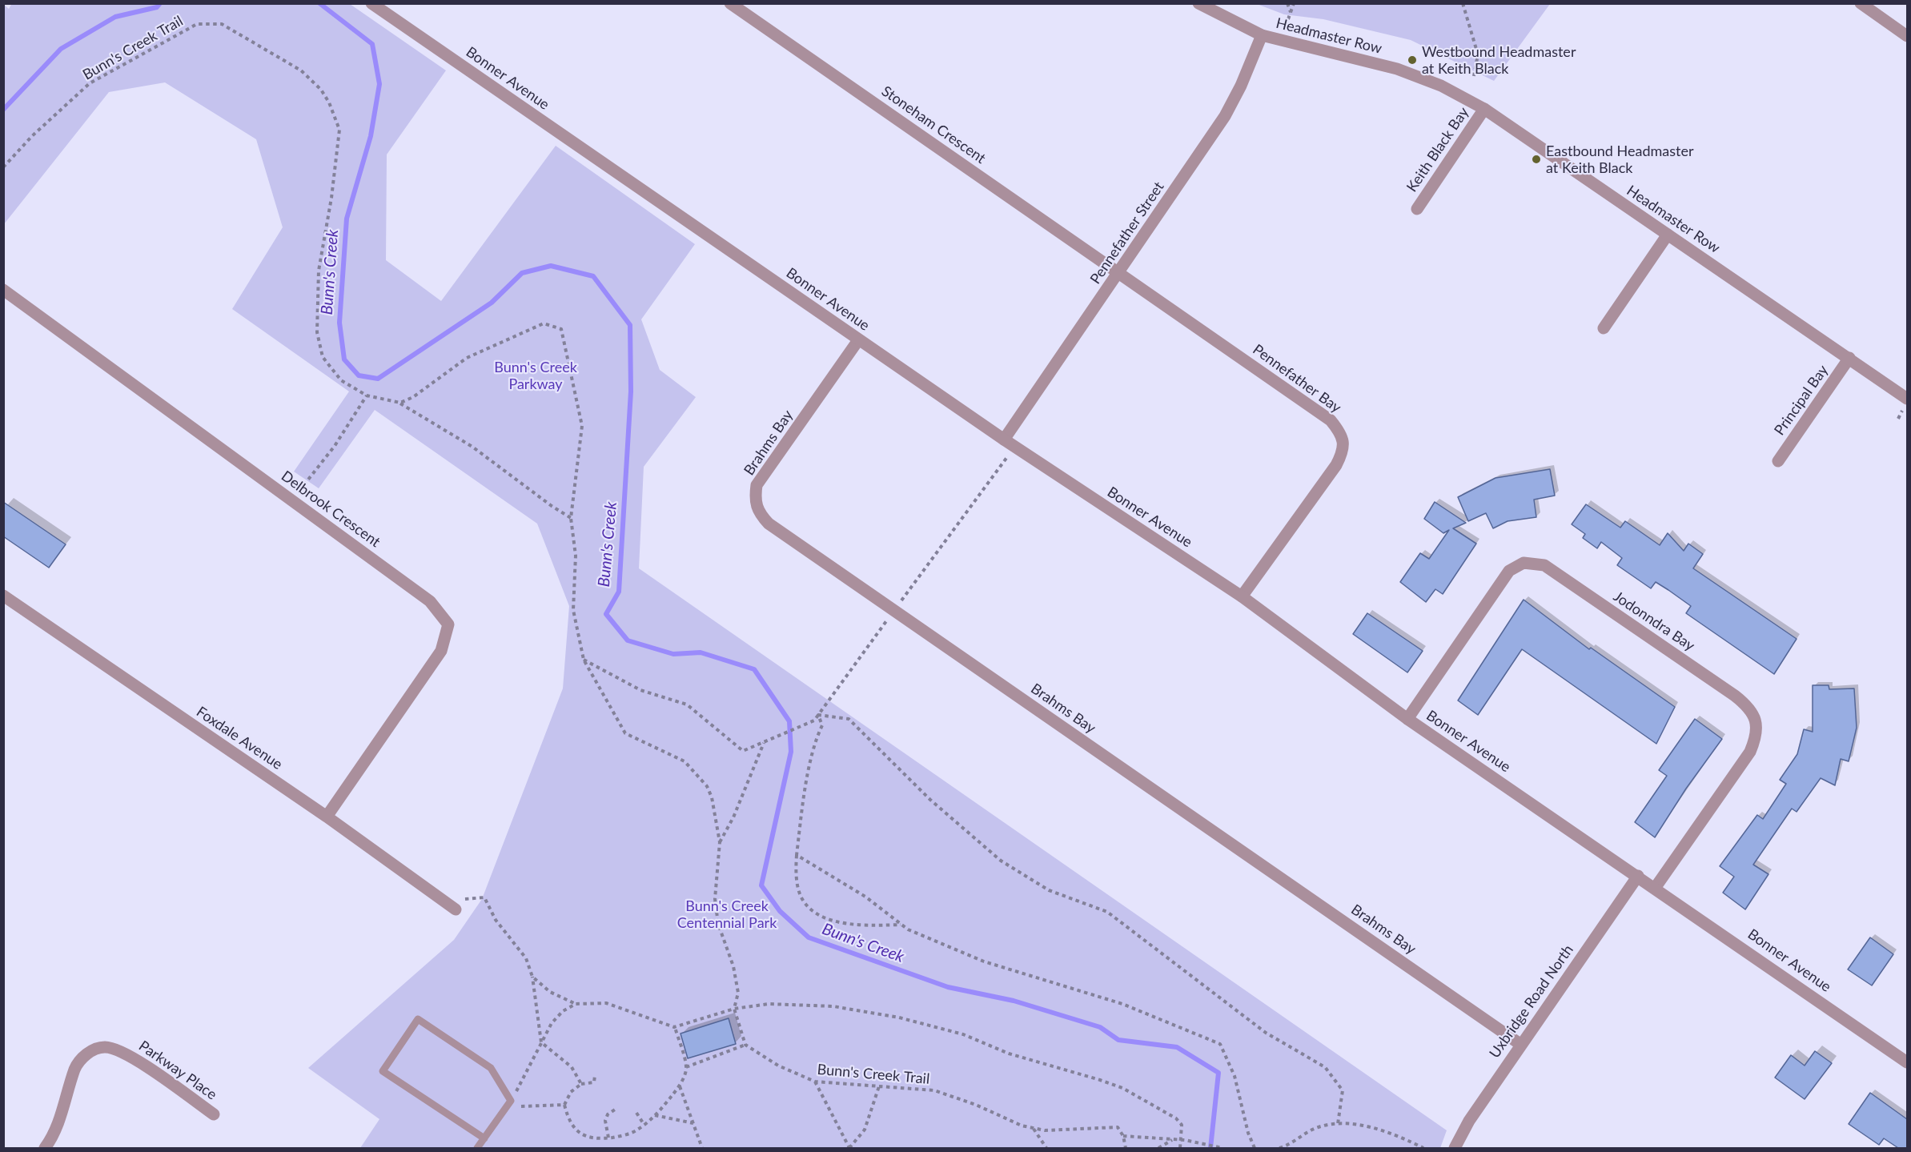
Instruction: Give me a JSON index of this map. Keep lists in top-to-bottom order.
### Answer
{
  "streets": {
    "street": [
      "Headmaster Row",
      "Bonner Avenue",
      "Stoneham Crescent",
      "Keith Black Bay",
      "Pennefather Street",
      "Pennefather Bay",
      "Principal Bay",
      "Brahms Bay",
      "Delbrook Crescent",
      "Jodonndra Bay",
      "Foxdale Avenue",
      "Uxbridge Road North",
      "Parkway Place"
    ],
    "path": ["Bunn's Creek Trail"]
  },
  "crossings": [
    ["Headmaster Row", "Keith Black Bay"],
    ["Headmaster Row", "Pennefather Street"],
    ["Headmaster Row", "Principal Bay"],
    ["Bonner Avenue", "Pennefather Street"],
    ["Bonner Avenue", "Pennefather Bay"],
    ["Bonner Avenue", "Brahms Bay"],
    ["Bonner Avenue", "Jodonndra Bay"],
    ["Bonner Avenue", "Uxbridge Road North"],
    ["Stoneham Crescent", "Pennefather Street"],
    ["Stoneham Crescent", "Pennefather Bay"],
    ["Pennefather Street", "Pennefather Bay"],
    ["Brahms Bay", "Uxbridge Road North"],
    ["Delbrook Crescent", "Foxdale Avenue"]
  ],
  "water": ["Bunn's Creek"],
  "parks": ["Bunn's Creek Parkway", "Bunn's Creek Centennial Park"],
  "places": ["Westbound Headmaster at Keith Black", "Eastbound Headmaster at Keith Black"]
}
